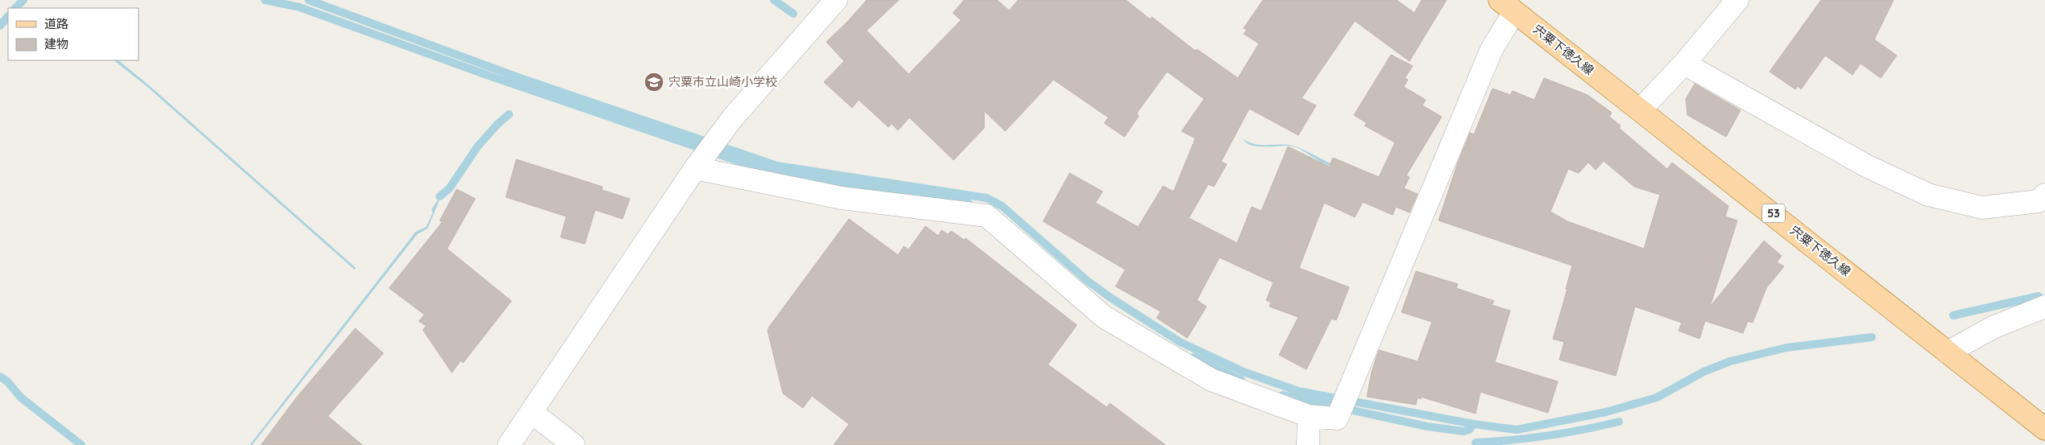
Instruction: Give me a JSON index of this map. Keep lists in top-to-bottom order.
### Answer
{
  "streets": {
    "main road": ["宍粟下徳久線", "53"]
  },
  "places": {
    "school or university": ["宍粟市立山崎小学校"]
  },
  "legend": ["道路", "建物"]
}
